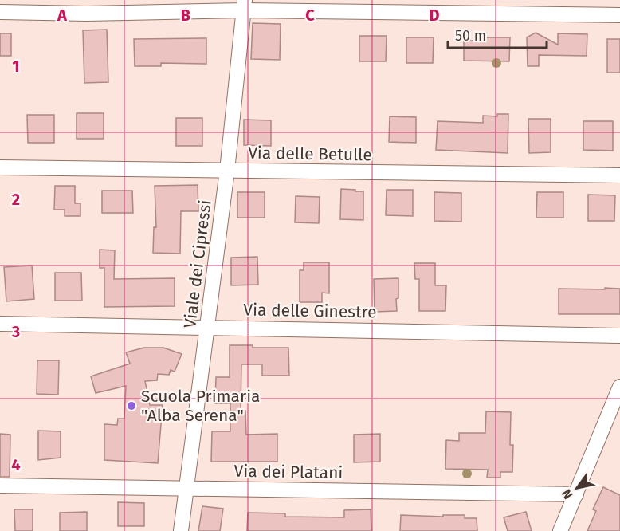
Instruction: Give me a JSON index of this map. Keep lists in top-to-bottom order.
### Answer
{
  "streets": {
    "street": [
      "Via delle Betulle",
      "Viale dei Cipressi",
      "Via delle Ginestre",
      "Via dei Platani"
    ]
  },
  "crossings": [
    ["Via delle Betulle", "Viale dei Cipressi"],
    ["Viale dei Cipressi", "Via delle Ginestre"],
    ["Viale dei Cipressi", "Via dei Platani"]
  ],
  "places": ["Scuola Primaria \"Alba Serena\""],
  "scale_bar": "50 m",
  "north": "bottom left",
  "grid": {
    "columns": [
      "A",
      "B",
      "C",
      "D"
    ],
    "rows": [
      "1",
      "2",
      "3",
      "4"
    ]
  }
}
